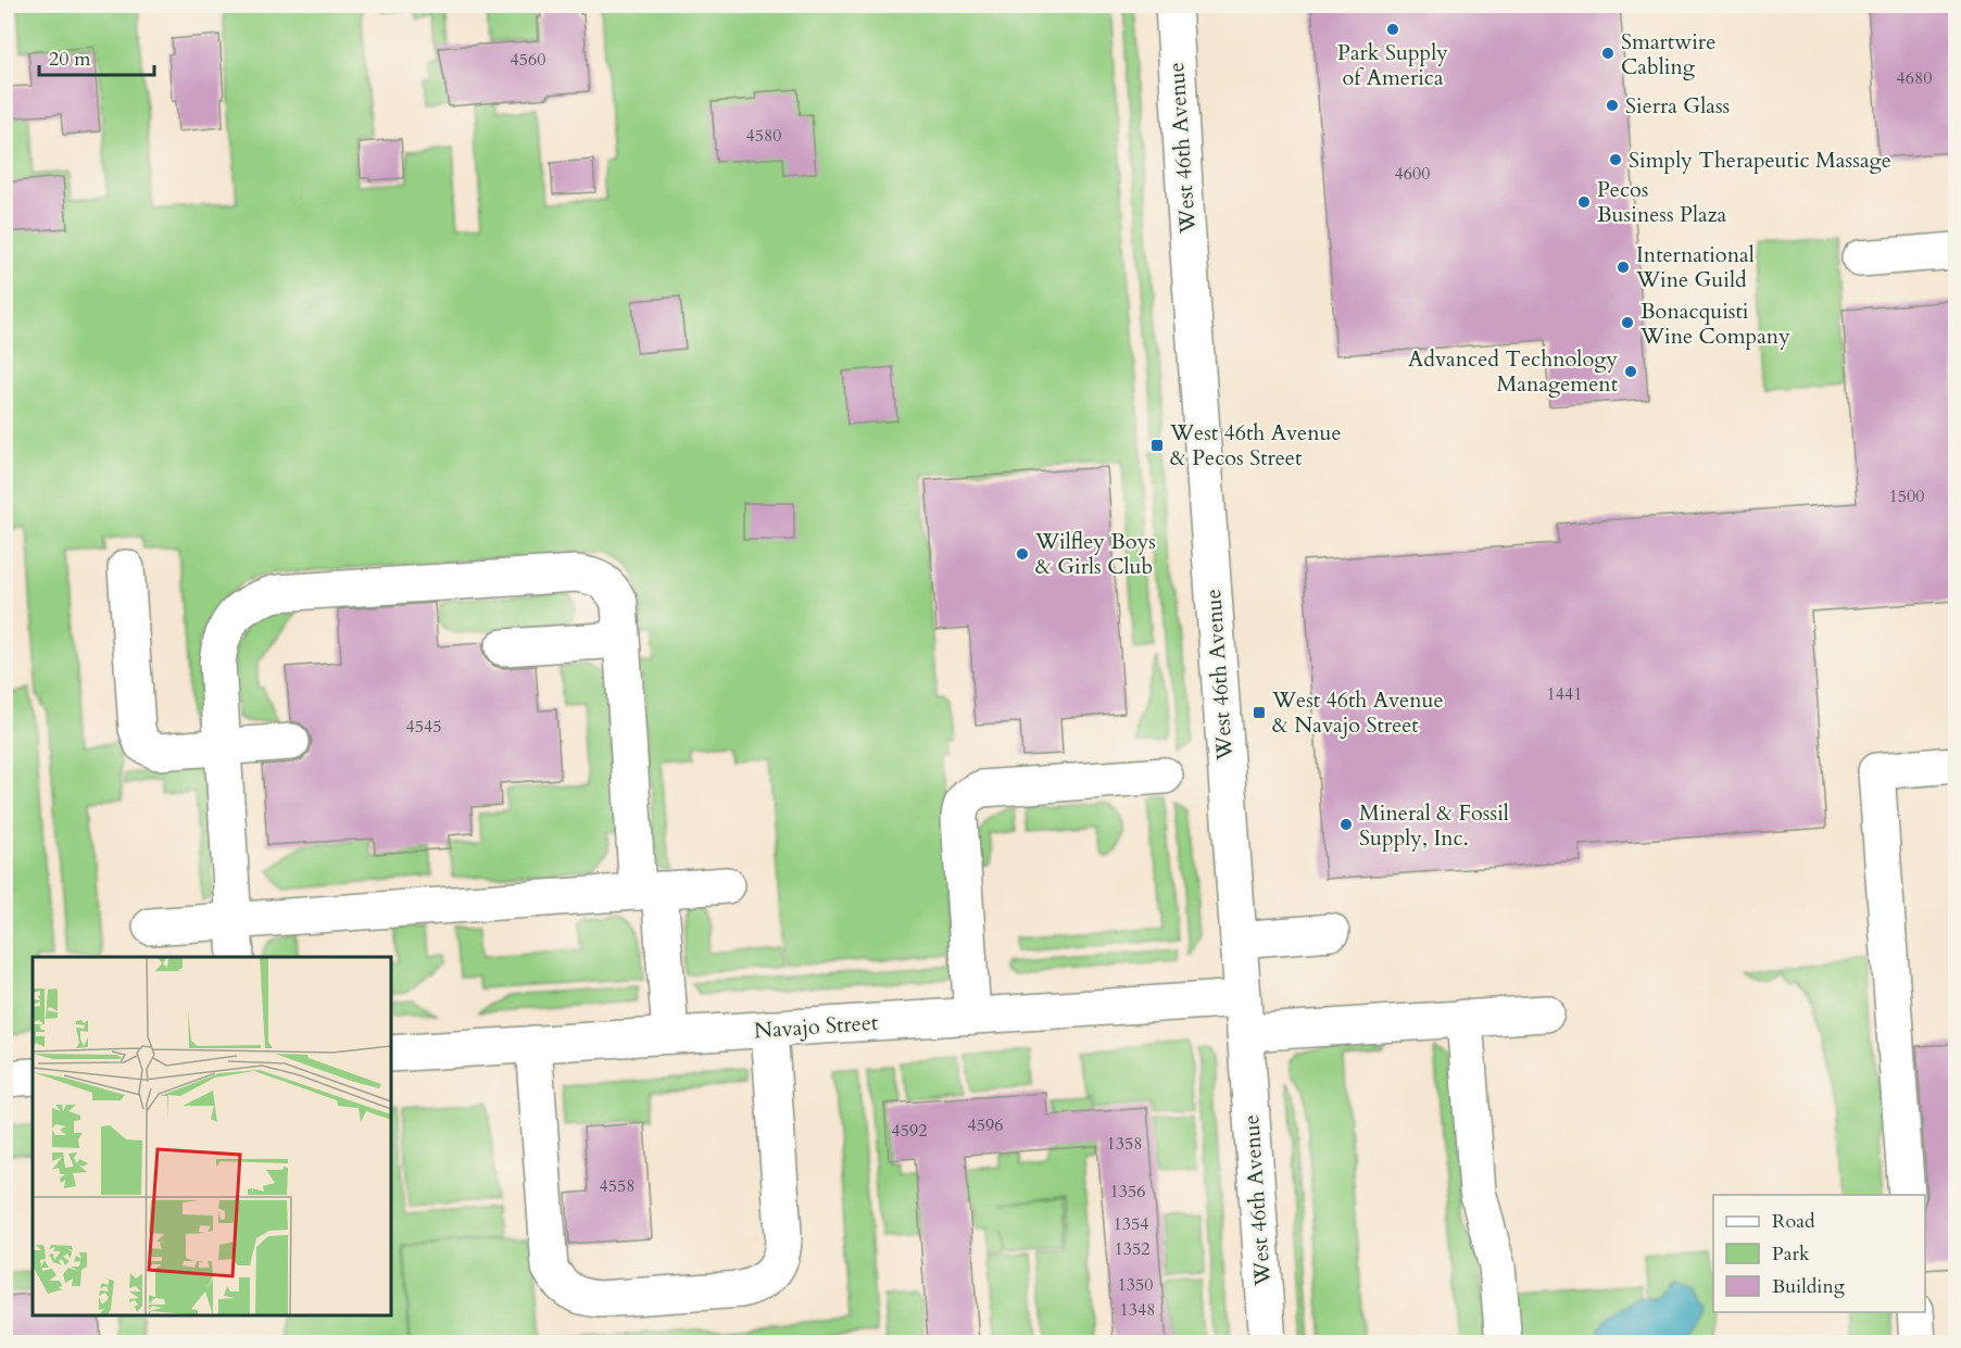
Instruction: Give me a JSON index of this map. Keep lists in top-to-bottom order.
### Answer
{
  "streets": {
    "street": ["West 46th Avenue", "Navajo Street"]
  },
  "crossings": [
    ["West 46th Avenue", "Navajo Street"]
  ],
  "places": {
    "other": [
      "Park Supply of America",
      "Smartwire Cabling",
      "Sierra Glass",
      "Simply Therapeutic Massage",
      "Pecos Business Plaza",
      "International Wine Guild",
      "Bonacquisti Wine Company",
      "Advanced Technology Management",
      "Wilfley Boys & Girls Club",
      "Mineral & Fossil Supply, Inc."
    ],
    "transit": ["West 46th Avenue & Pecos Street", "West 46th Avenue & Navajo Street"]
  },
  "house_numbers": [
    "4560",
    "4680",
    "4580",
    "4600",
    "1500",
    "1441",
    "4545",
    "4596",
    "4592",
    "1358",
    "4558",
    "1356",
    "1354",
    "1352",
    "1350",
    "1348"
  ],
  "legend": ["Road", "Park", "Building"],
  "scale_bar": "20 m"
}
